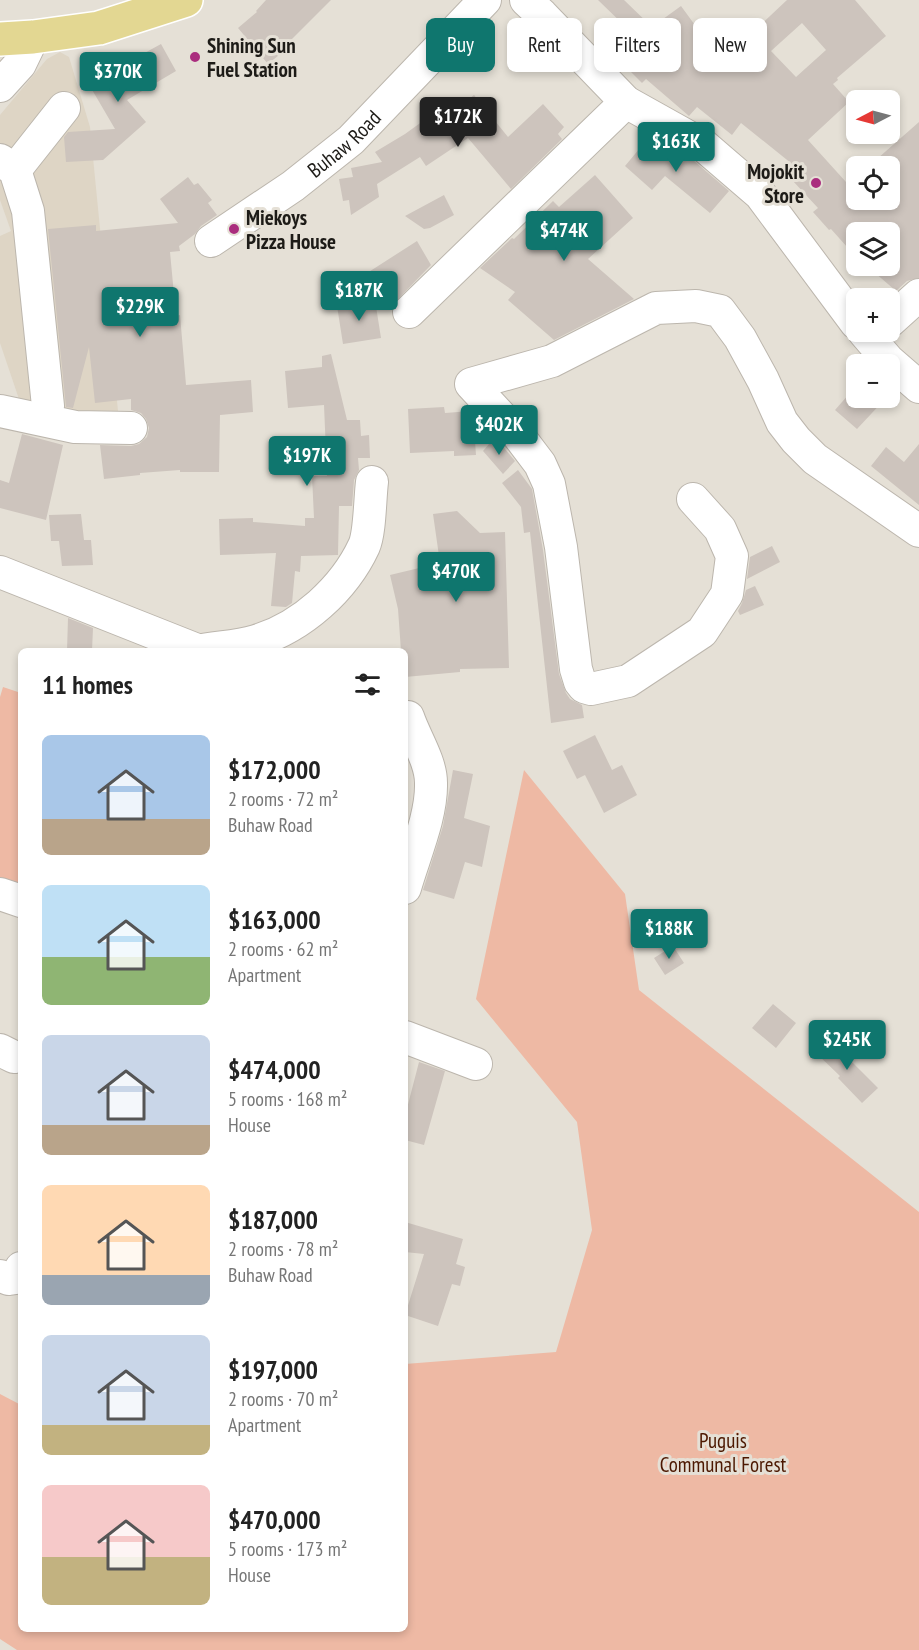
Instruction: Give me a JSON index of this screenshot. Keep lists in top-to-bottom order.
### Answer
{
  "streets": {
    "street": ["Buhaw Road"]
  },
  "parks": ["Puguis Communal Forest"],
  "places": ["Shining Sun Fuel Station", "Mojokit Store", "Miekoys Pizza House"],
  "north": "left",
  "page": {
    "chip": [
      "Buy",
      "Rent",
      "Filters",
      "New"
    ],
    "price": [
      "$370K",
      "$172K",
      "$163K",
      "$474K",
      "$187K",
      "$229K",
      "$402K",
      "$197K",
      "$470K",
      "$188K",
      "$245K"
    ],
    "map_buttons": ["+", "−"],
    "heading": "11 homes",
    "list": [
      {
        "name": "$172,000",
        "note": "2 rooms · 72 m² · Buhaw Road"
      },
      {
        "name": "$163,000",
        "note": "2 rooms · 62 m² · Apartment"
      },
      {
        "name": "$474,000",
        "note": "5 rooms · 168 m² · House"
      },
      {
        "name": "$187,000",
        "note": "2 rooms · 78 m² · Buhaw Road"
      },
      {
        "name": "$197,000",
        "note": "2 rooms · 70 m² · Apartment"
      },
      {
        "name": "$470,000",
        "note": "5 rooms · 173 m² · House"
      }
    ]
  }
}
